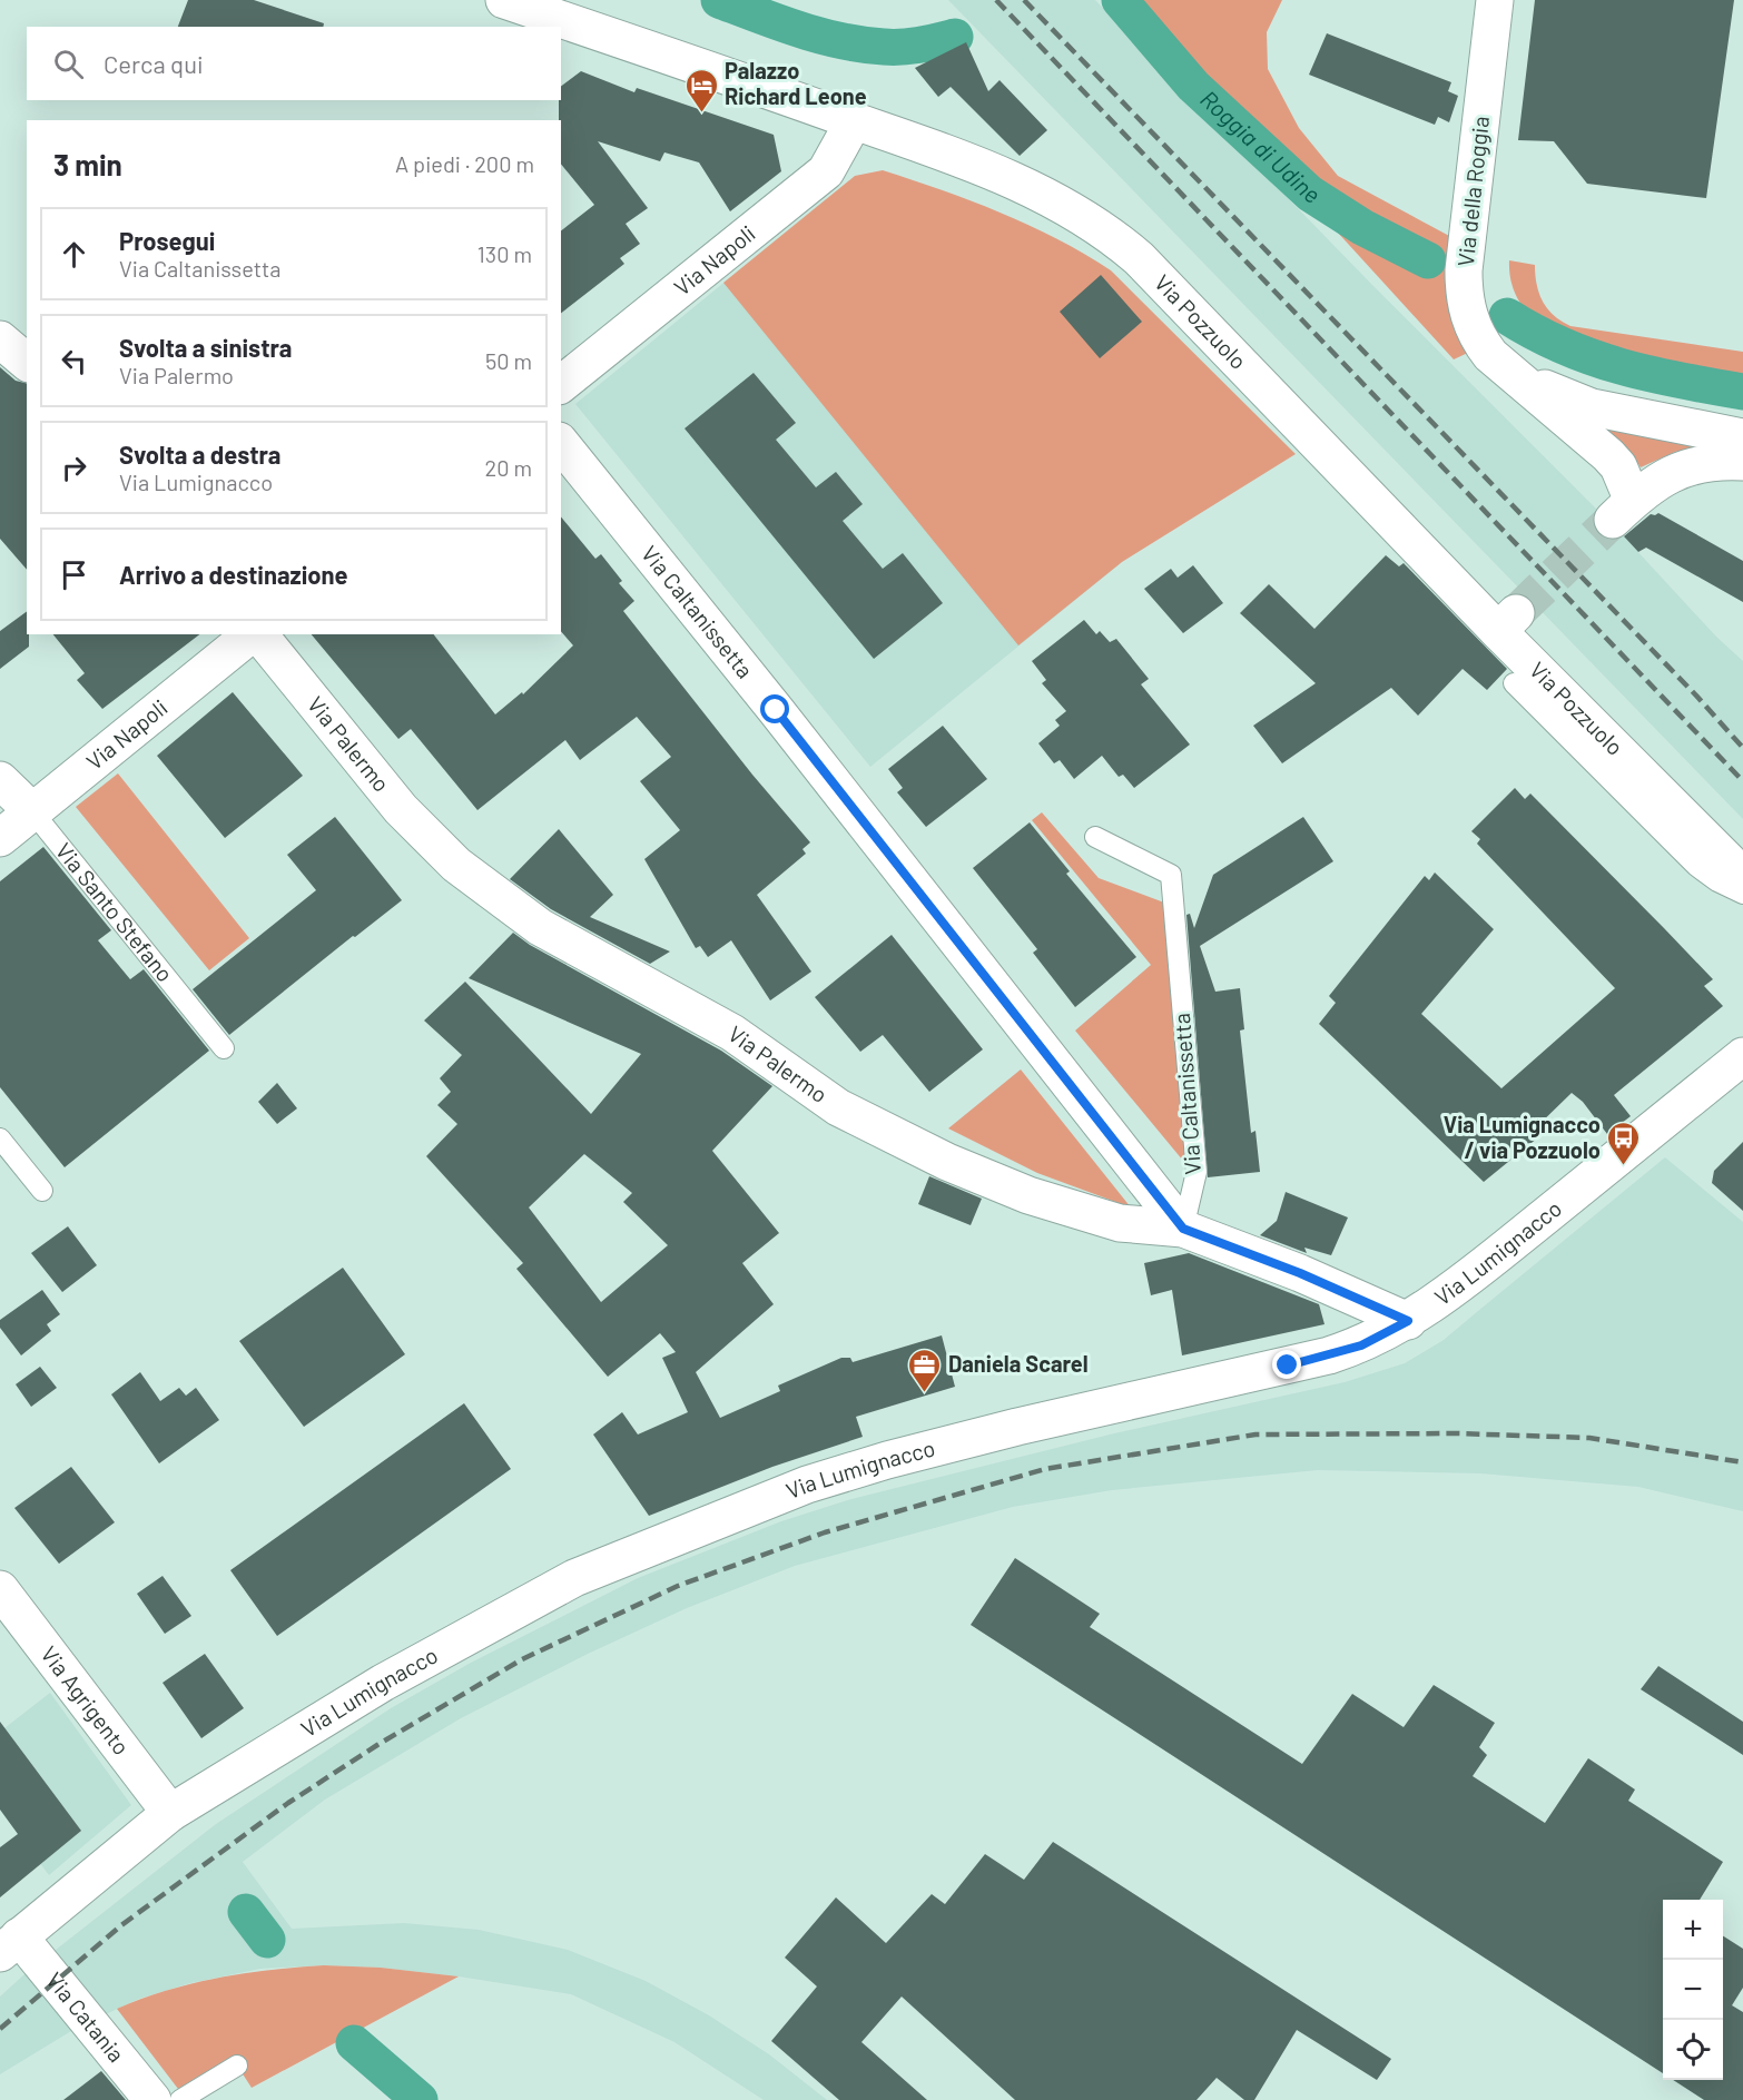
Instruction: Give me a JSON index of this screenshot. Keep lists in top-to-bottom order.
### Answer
{
  "streets": {
    "street": [
      "Via della Roggia",
      "Via Napoli",
      "Via Pozzuolo",
      "Via Caltanissetta",
      "Via Palermo",
      "Via Santo Stefano",
      "Via Lumignacco",
      "Via Agrigento",
      "Via Catania"
    ]
  },
  "crossings": [
    ["Via Napoli", "Via Pozzuolo"],
    ["Via Napoli", "Via Santo Stefano"],
    ["Via Caltanissetta", "Via Palermo"],
    ["Via Palermo", "Via Lumignacco"],
    ["Via Lumignacco", "Via Agrigento"],
    ["Via Lumignacco", "Via Catania"]
  ],
  "water": ["Roggia di Udine"],
  "places": {
    "hotel": ["Palazzo Richard Leone"],
    "bus stop": ["Via Lumignacco / via Pozzuolo"],
    "office": ["Daniela Scarel"]
  },
  "page": {
    "search": "Cerca qui",
    "heading": ["3 min", "A piedi · 200 m"],
    "list": [
      ["Prosegui", "Via Caltanissetta", "130 m"],
      ["Svolta a sinistra", "Via Palermo", "50 m"],
      ["Svolta a destra", "Via Lumignacco", "20 m"],
      "Arrivo a destinazione"
    ],
    "map_buttons": ["+", "−"]
  }
}
